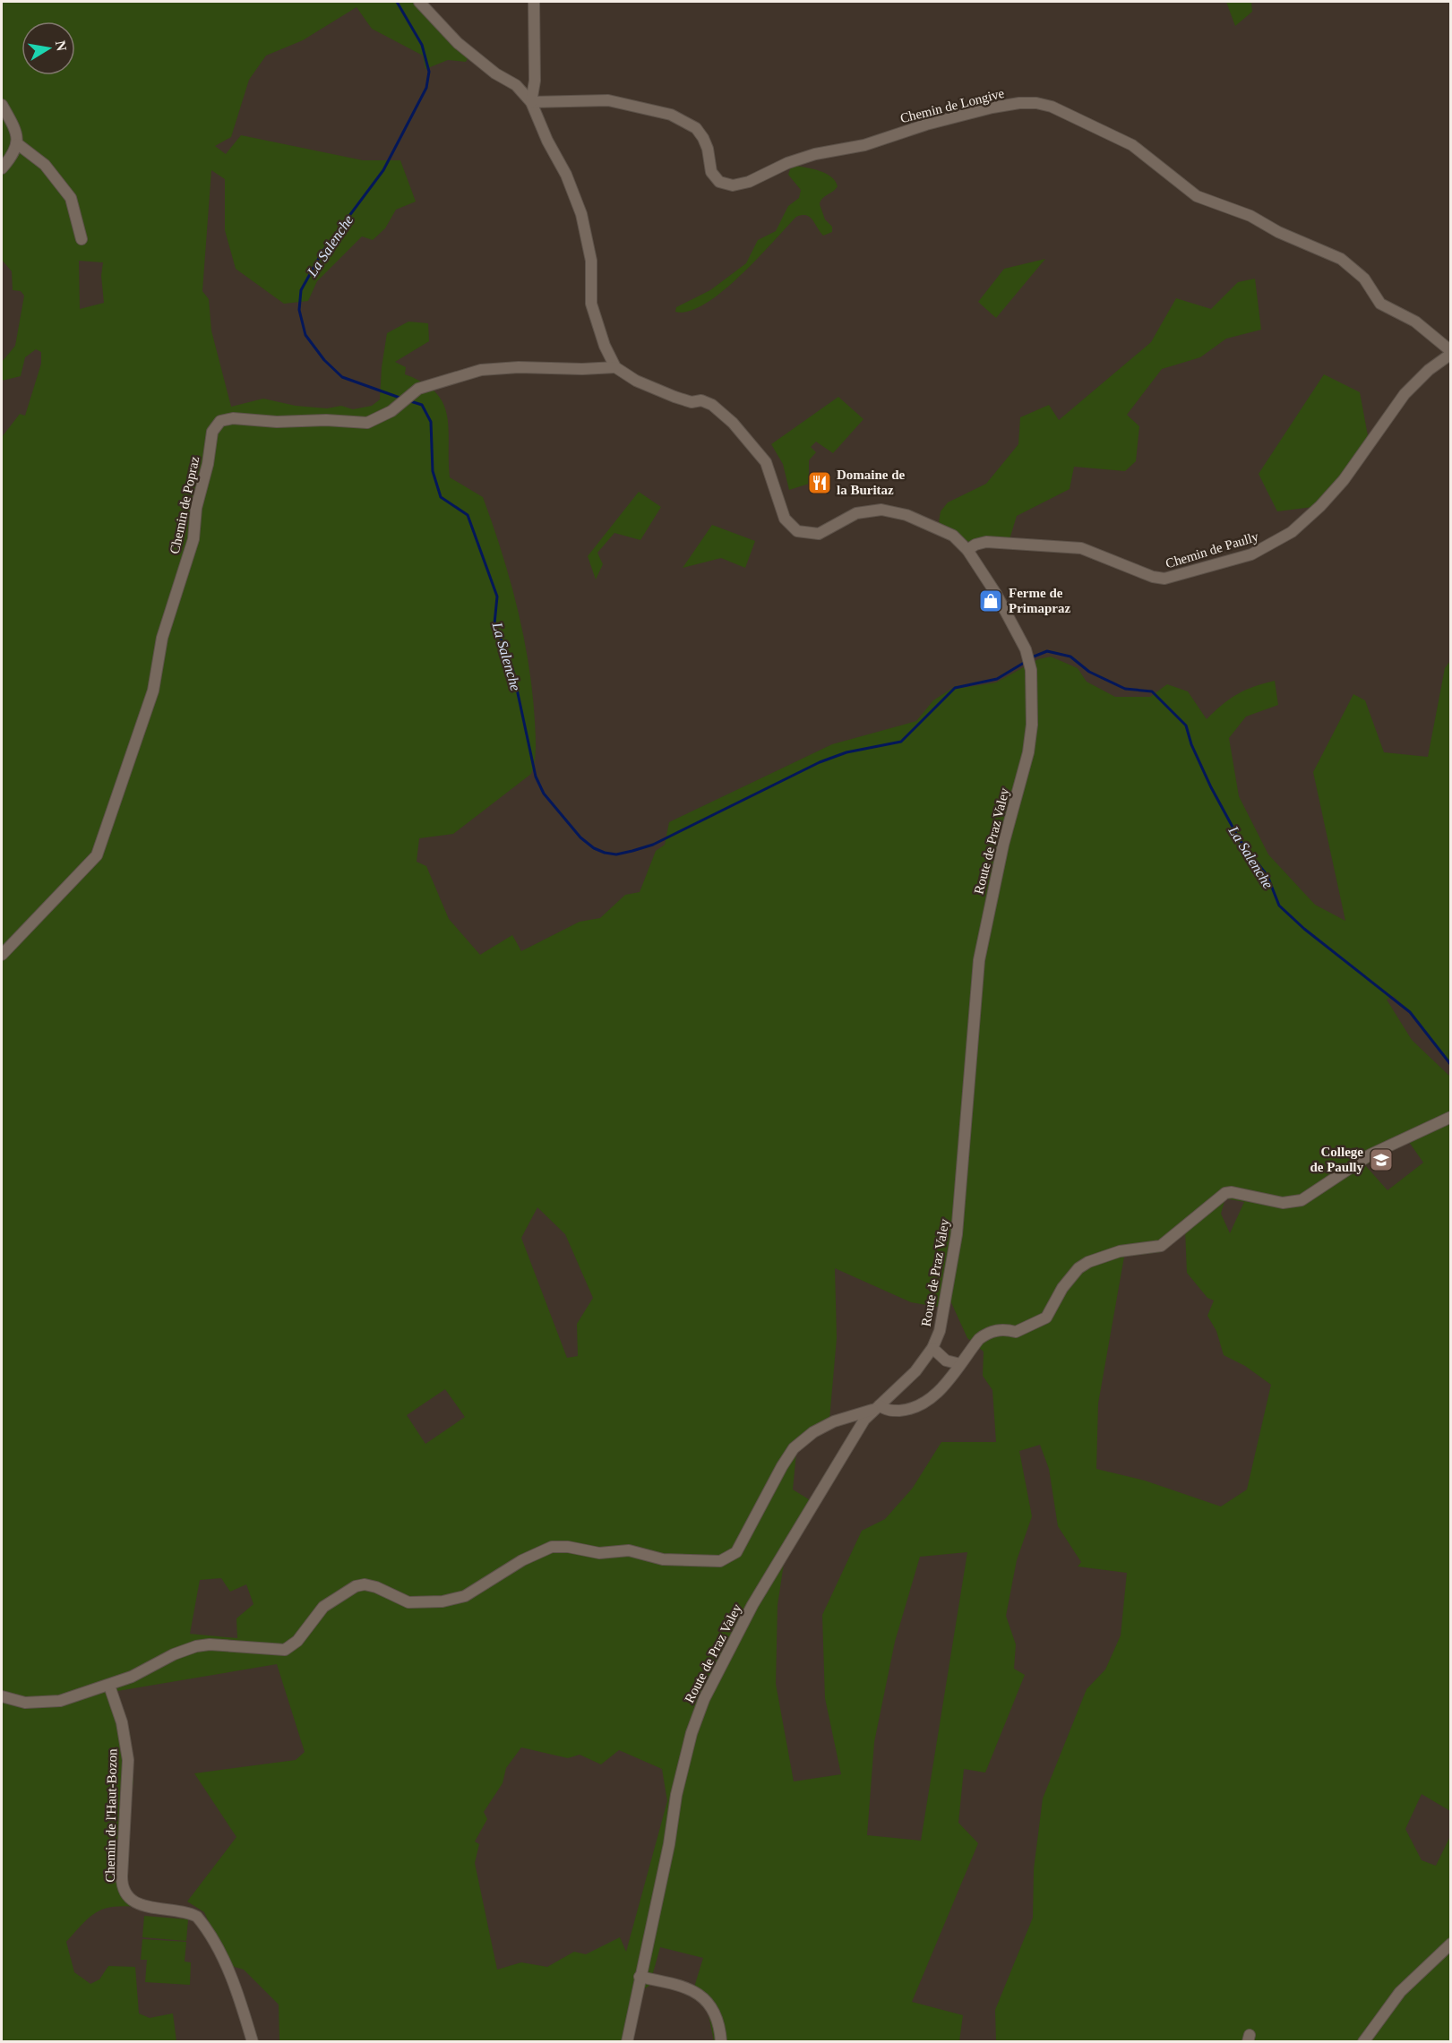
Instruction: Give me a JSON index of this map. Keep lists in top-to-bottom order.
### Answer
{
  "streets": {
    "street": [
      "Chemin de Longive",
      "Chemin de Popraz",
      "Chemin de Paully",
      "Route de Praz Valey",
      "Chemin de l'Haut-Bozon"
    ]
  },
  "crossings": [
    ["Chemin de Longive", "Chemin de Paully"],
    ["Chemin de Popraz", "Route de Praz Valey"],
    ["Chemin de Paully", "Route de Praz Valey"]
  ],
  "water": ["La Salenche"],
  "places": {
    "restaurant": ["Domaine de la Buritaz"],
    "shop": ["Ferme de Primapraz"],
    "school or university": ["College de Paully"]
  },
  "north": "right"
}
